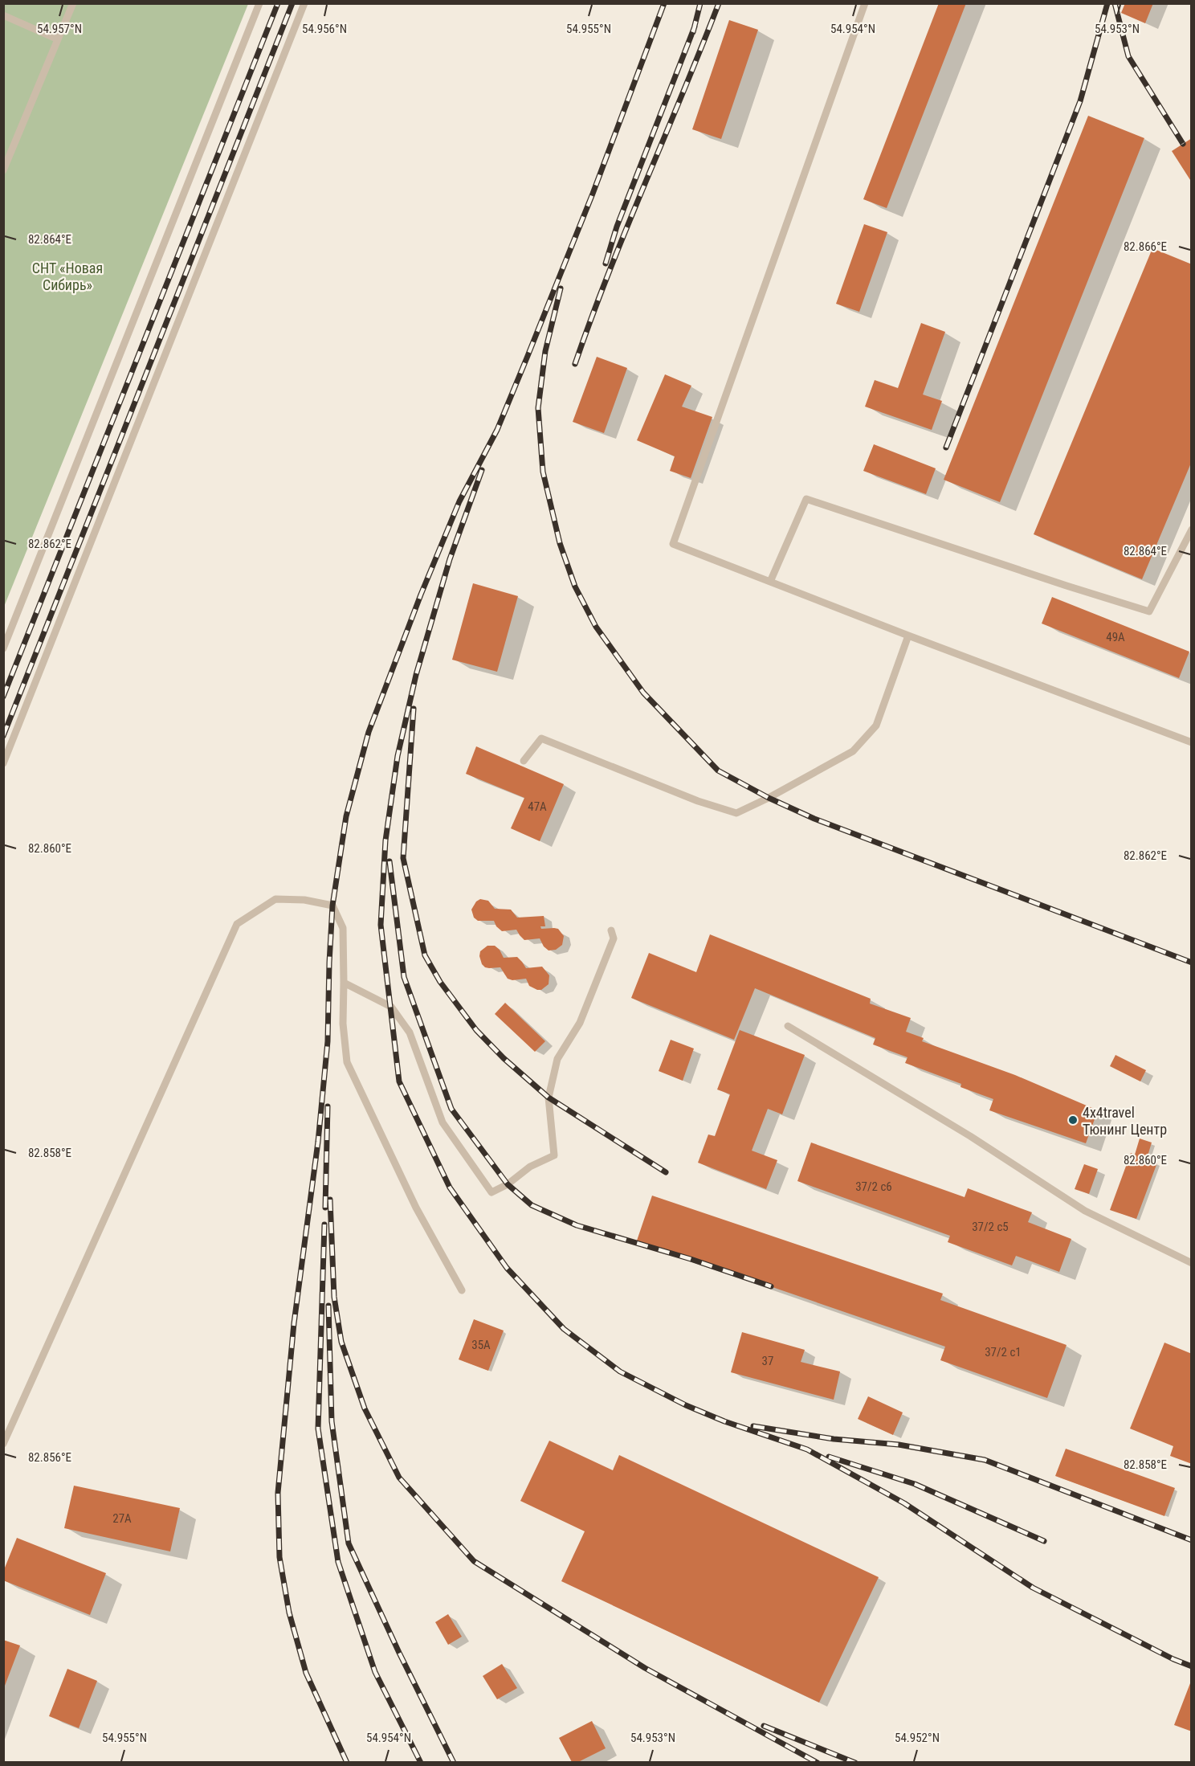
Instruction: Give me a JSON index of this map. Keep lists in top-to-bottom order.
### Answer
{
  "parks": ["СНТ «Новая Сибирь»"],
  "places": ["4x4travel Тюнинг Центр"],
  "house_numbers": [
    "49А",
    "47А",
    "37/2 с6",
    "37/2 с5",
    "35А",
    "37/2 с1",
    "37",
    "27А"
  ],
  "coordinates": [
    "54.957°N",
    "54.955°N",
    "54.954°N",
    "54.953°N",
    "54.956°N",
    "82.864°E",
    "82.866°E",
    "82.862°E",
    "82.860°E",
    "82.858°E",
    "82.856°E",
    "54.952°N"
  ]
}
